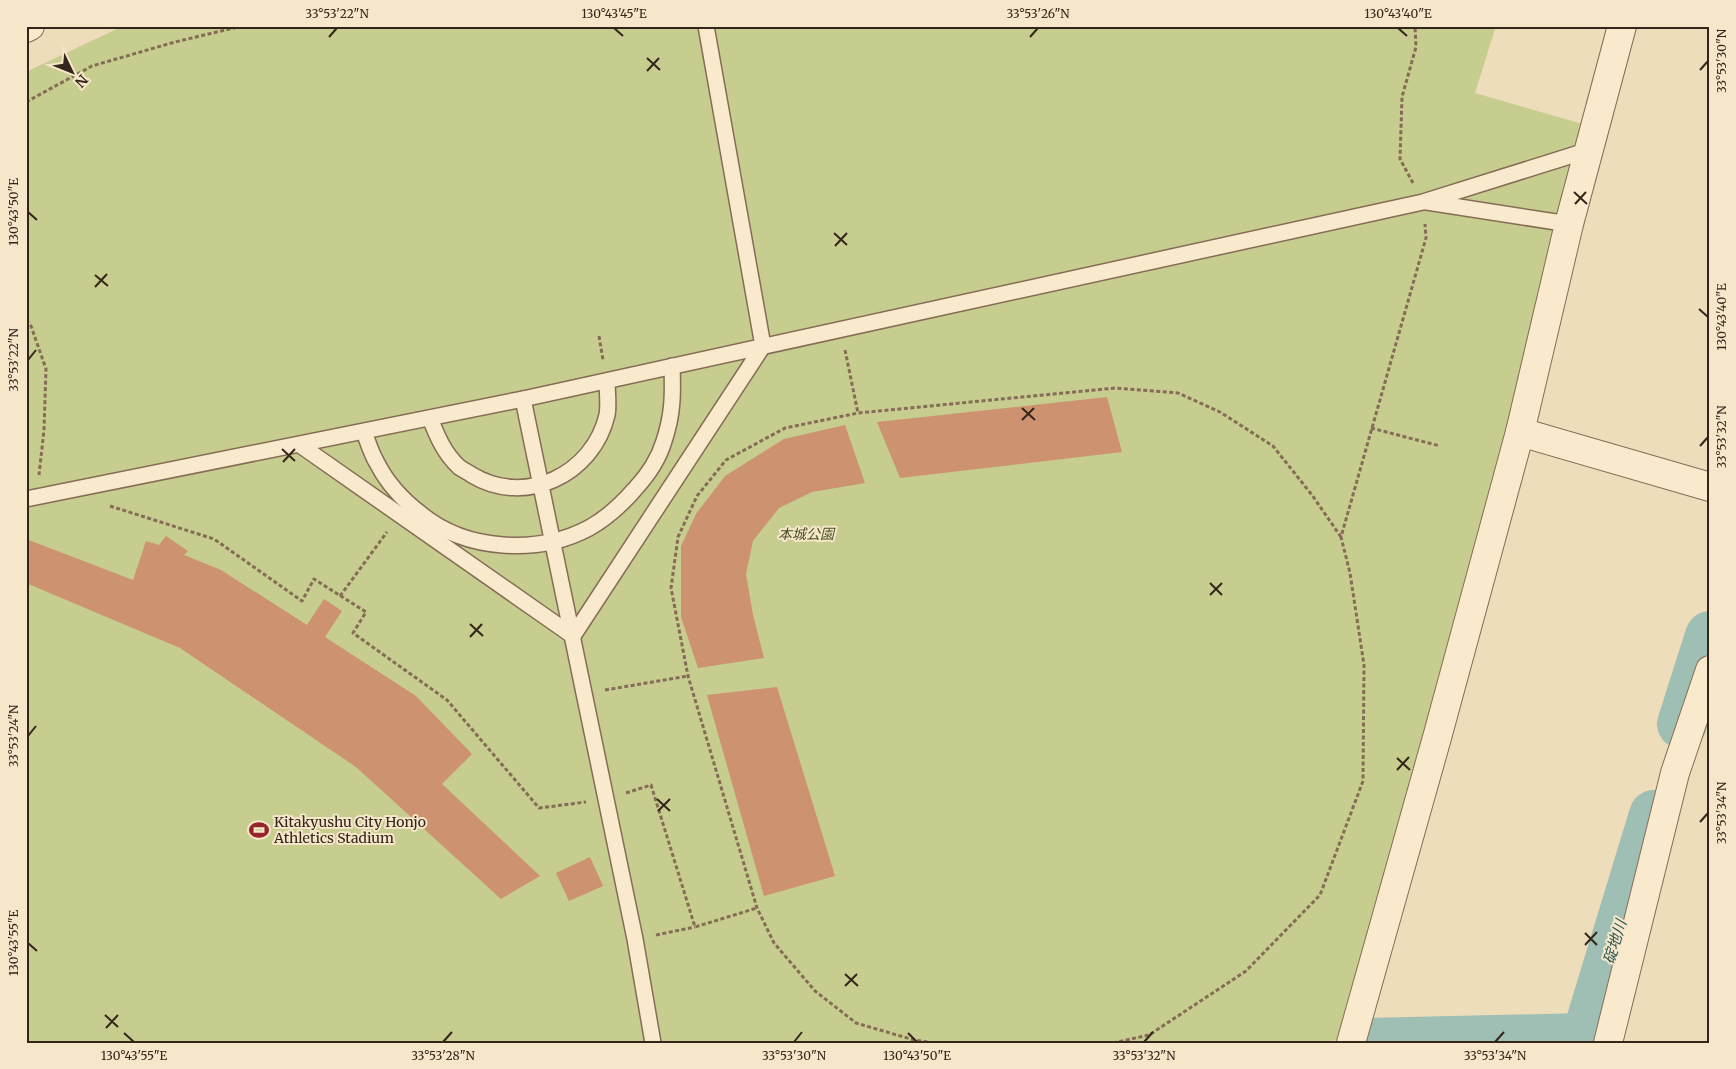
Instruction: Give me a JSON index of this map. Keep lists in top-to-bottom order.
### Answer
{
  "water": ["碇地川"],
  "parks": ["本城公園"],
  "places": {
    "sports": ["Kitakyushu City Honjo Athletics Stadium"]
  },
  "north": "bottom right",
  "coordinates": [
    "33°53'22\"N",
    "130°43'45\"E",
    "33°53'26\"N",
    "130°43'40\"E",
    "33°53'30\"N",
    "130°43'50\"E",
    "33°53'32\"N",
    "33°53'24\"N",
    "33°53'34\"N",
    "130°43'55\"E",
    "33°53'28\"N"
  ]
}
